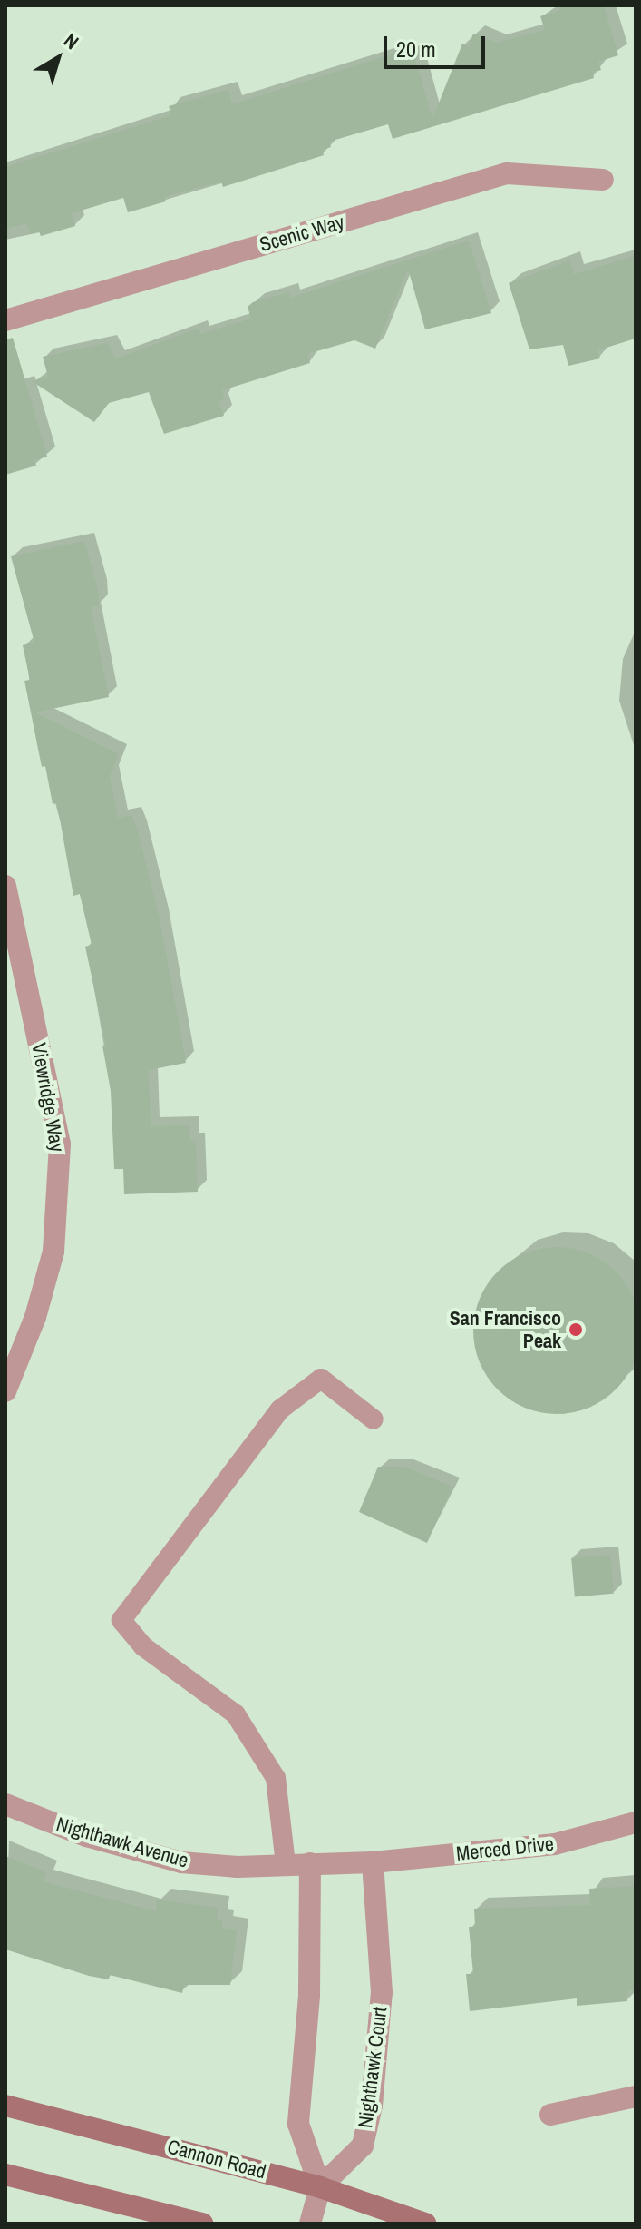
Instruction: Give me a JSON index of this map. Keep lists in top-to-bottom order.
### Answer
{
  "streets": {
    "main road": ["Cannon Road"],
    "street": [
      "Scenic Way",
      "Viewridge Way",
      "Nighthawk Avenue",
      "Merced Drive",
      "Nighthawk Court"
    ]
  },
  "crossings": [
    ["Nighthawk Avenue", "Merced Drive"],
    ["Nighthawk Avenue", "Nighthawk Court"],
    ["Merced Drive", "Nighthawk Court"],
    ["Nighthawk Court", "Cannon Road"]
  ],
  "places": ["San Francisco Peak"],
  "scale_bar": "20 m",
  "north": "top right"
}
